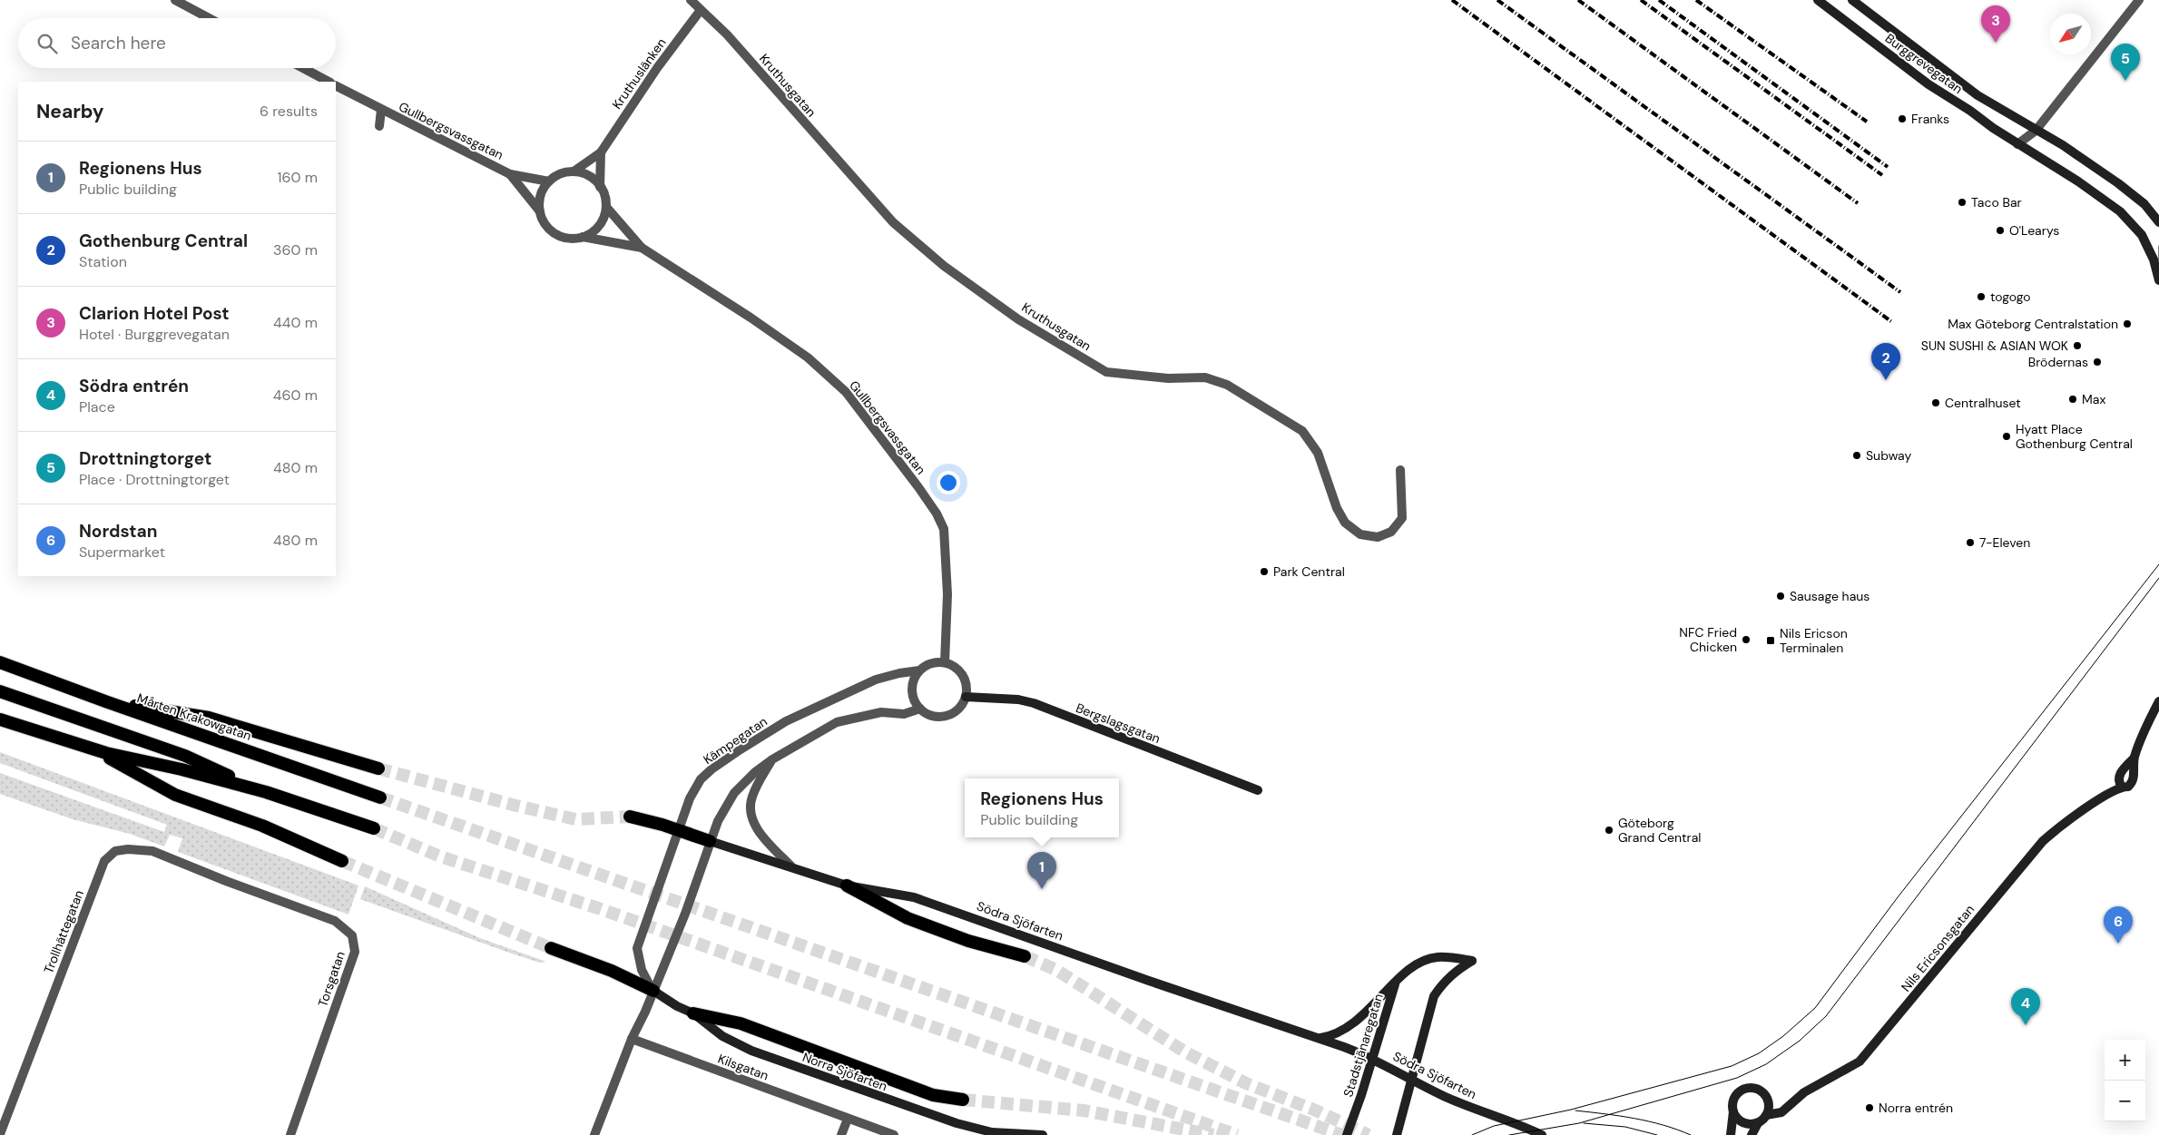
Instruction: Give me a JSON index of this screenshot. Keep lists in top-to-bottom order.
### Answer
{
  "streets": {
    "highway": ["Mårten Krakowgatan"],
    "main road": [
      "Burggrevegatan",
      "Bergslagsgatan",
      "Södra Sjöfarten",
      "Nils Ericsonsgatan",
      "Stadstjänaregatan",
      "Norra Sjöfarten"
    ],
    "street": [
      "Kruthuslänken",
      "Kruthusgatan",
      "Gullbergsvassgatan",
      "Kämpegatan",
      "Trollhättegatan",
      "Torsgatan",
      "Kilsgatan"
    ]
  },
  "crossings": [
    ["Kruthuslänken", "Kruthusgatan"],
    ["Kruthuslänken", "Gullbergsvassgatan"],
    ["Gullbergsvassgatan", "Bergslagsgatan"],
    ["Gullbergsvassgatan", "Kämpegatan"],
    ["Bergslagsgatan", "Kämpegatan"],
    ["Kämpegatan", "Norra Sjöfarten"],
    ["Södra Sjöfarten", "Stadstjänaregatan"],
    ["Trollhättegatan", "Torsgatan"]
  ],
  "places": {
    "other": [
      "Franks",
      "Taco Bar",
      "O'Learys",
      "togogo",
      "Max Göteborg Centralstation",
      "SUN SUSHI & ASIAN WOK",
      "Brödernas",
      "Max",
      "Centralhuset",
      "Hyatt Place Gothenburg Central",
      "Subway",
      "7-Eleven",
      "Park Central",
      "Sausage haus",
      "NFC Fried Chicken",
      "Göteborg Grand Central",
      "Norra entrén"
    ],
    "transit": ["Nils Ericson Terminalen"]
  },
  "north": "bottom left",
  "page": {
    "pins": [
      "3",
      "5",
      "2",
      "1",
      "6",
      "4"
    ],
    "search": "Search here",
    "heading": ["Nearby", "6 results"],
    "list": [
      {
        "mark": "1",
        "name": "Regionens Hus",
        "note": "Public building",
        "value": "160 m"
      },
      {
        "mark": "2",
        "name": "Gothenburg Central",
        "note": "Station",
        "value": "360 m"
      },
      {
        "mark": "3",
        "name": "Clarion Hotel Post",
        "note": "Hotel · Burggrevegatan",
        "value": "440 m"
      },
      {
        "mark": "4",
        "name": "Södra entrén",
        "note": "Place",
        "value": "460 m"
      },
      {
        "mark": "5",
        "name": "Drottningtorget",
        "note": "Place · Drottningtorget",
        "value": "480 m"
      },
      {
        "mark": "6",
        "name": "Nordstan",
        "note": "Supermarket",
        "value": "480 m"
      }
    ],
    "popup": ["Regionens Hus", "Public building"],
    "map_buttons": ["+", "−"]
  }
}
